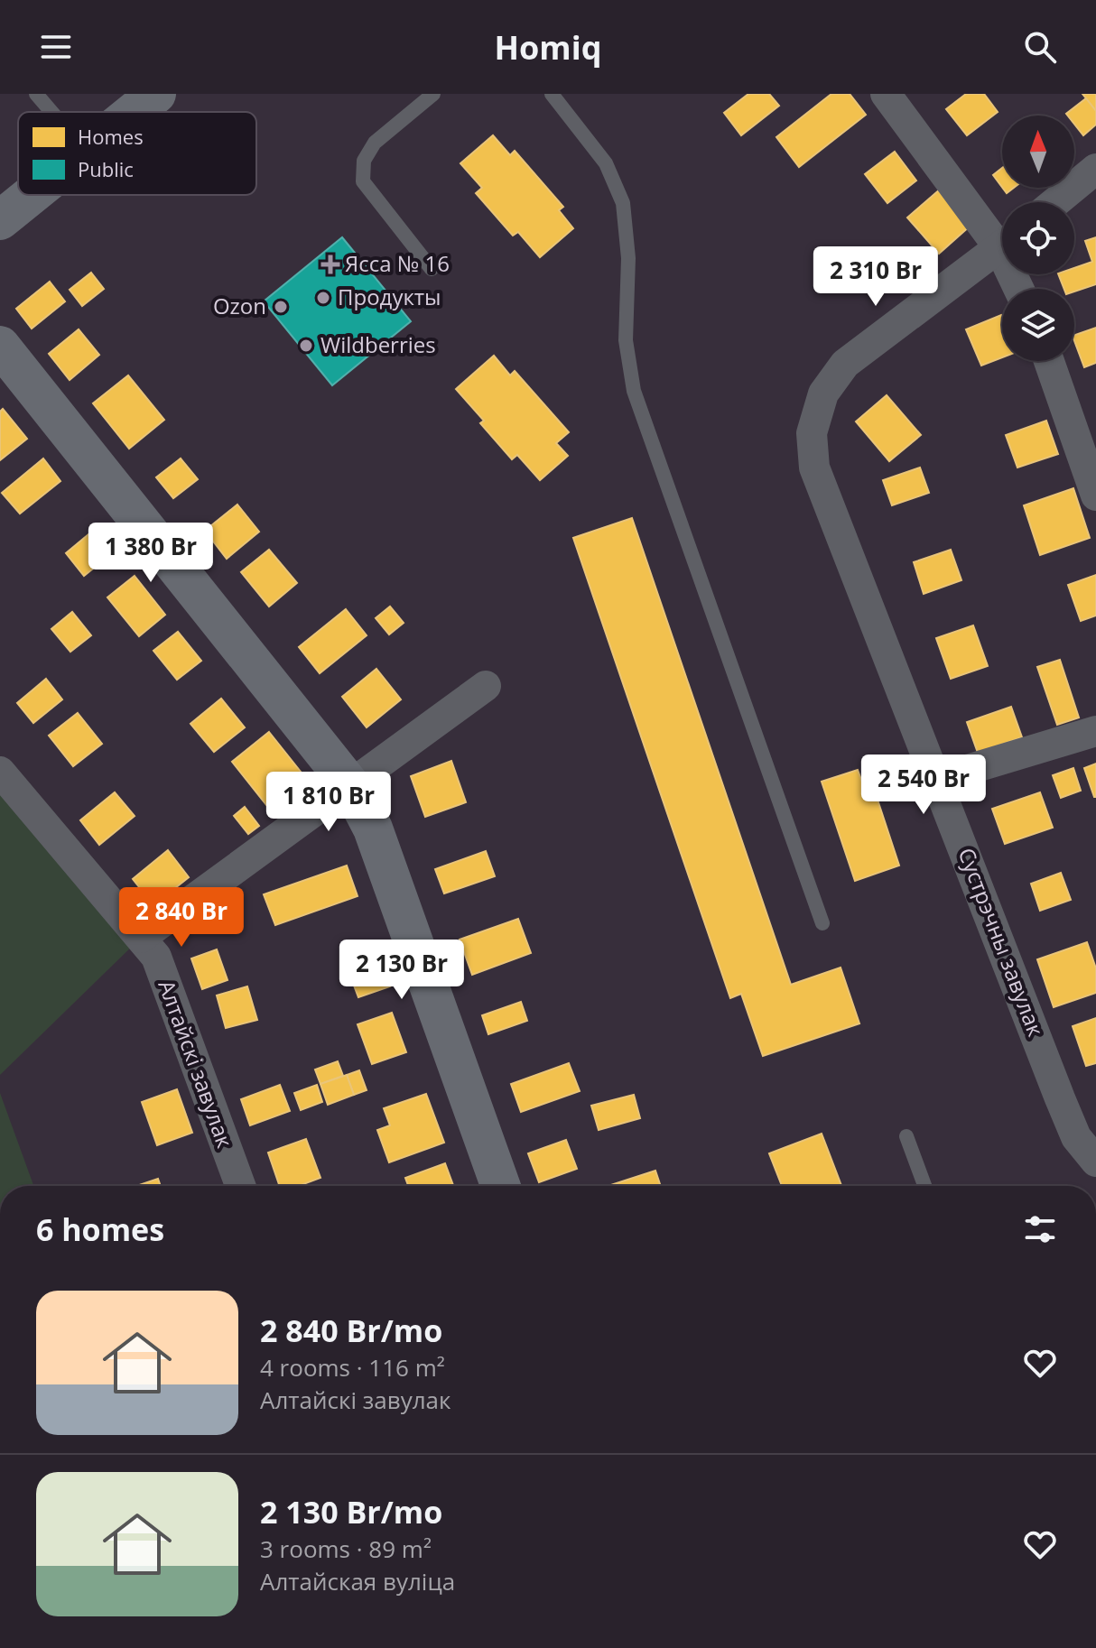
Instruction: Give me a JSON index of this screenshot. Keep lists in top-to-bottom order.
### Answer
{
  "streets": {
    "street": ["Сустрэчны завулак", "Алтайскі завулак"]
  },
  "places": {
    "health": ["Ясса № 16"],
    "other": ["Продукты", "Ozon", "Wildberries"]
  },
  "legend": ["Homes", "Public"],
  "north": "top",
  "page": {
    "header": "Homiq",
    "price": [
      "2 310 Br",
      "1 380 Br",
      "2 540 Br",
      "1 810 Br",
      "2 840 Br",
      "2 130 Br"
    ],
    "heading": "6 homes",
    "list": [
      {
        "name": "2 840 Br/mo",
        "note": "4 rooms · 116 m² · Алтайскі завулак"
      },
      {
        "name": "2 130 Br/mo",
        "note": "3 rooms · 89 m² · Алтайская вуліца"
      }
    ]
  }
}
